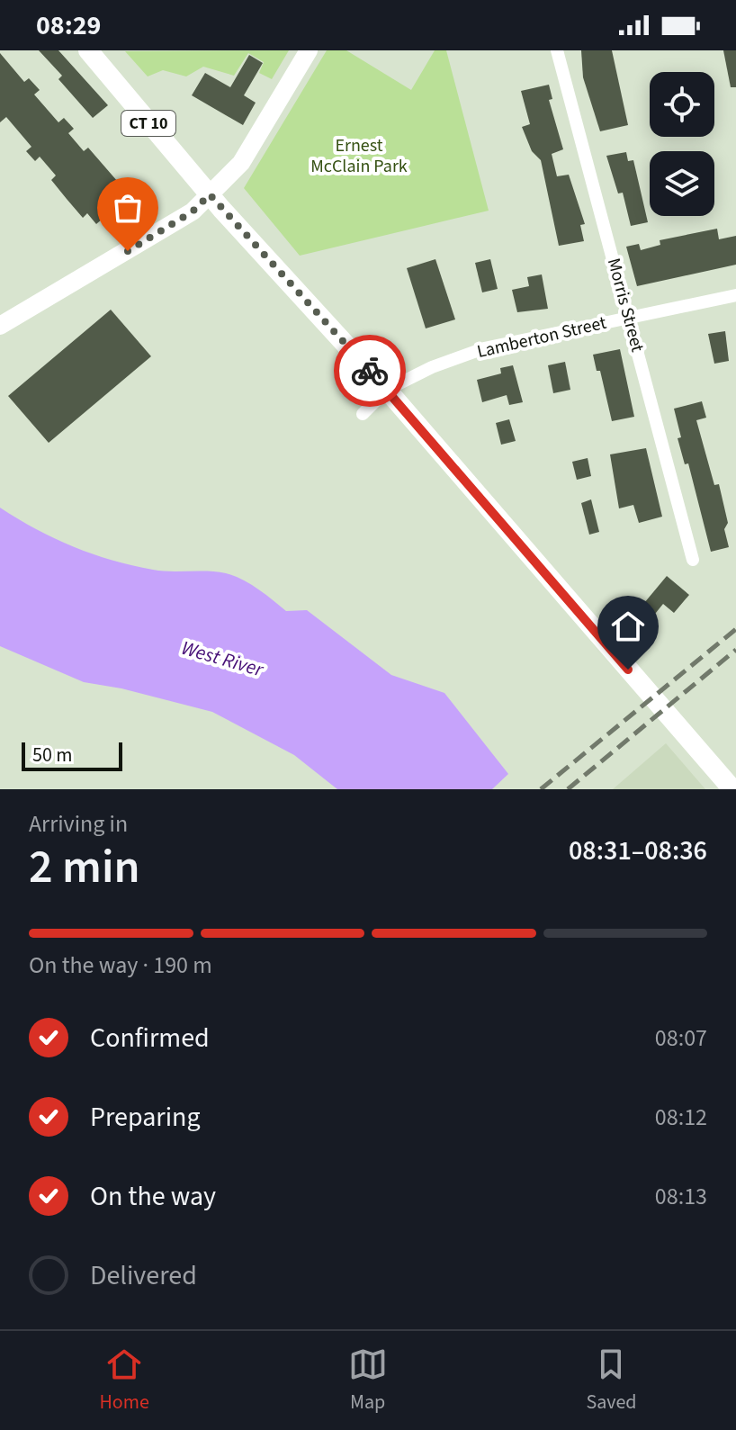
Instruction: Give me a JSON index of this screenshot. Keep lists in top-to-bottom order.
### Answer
{
  "streets": {
    "main road": ["CT 10"],
    "street": ["Morris Street", "Lamberton Street"]
  },
  "crossings": [
    ["CT 10", "Lamberton Street"],
    ["Morris Street", "Lamberton Street"]
  ],
  "water": ["West River"],
  "parks": ["Ernest McClain Park"],
  "scale_bar": "50 m",
  "page": {
    "status": "08:29",
    "scale": "50 m",
    "heading": ["2 min", "Arriving in", "08:31–08:36"],
    "bar": "On the way · 190 m",
    "list": [
      ["Confirmed", "08:07"],
      ["Preparing", "08:12"],
      ["On the way", "08:13"],
      "Delivered"
    ],
    "tabs": ["Home", "Map", "Saved"]
  }
}
